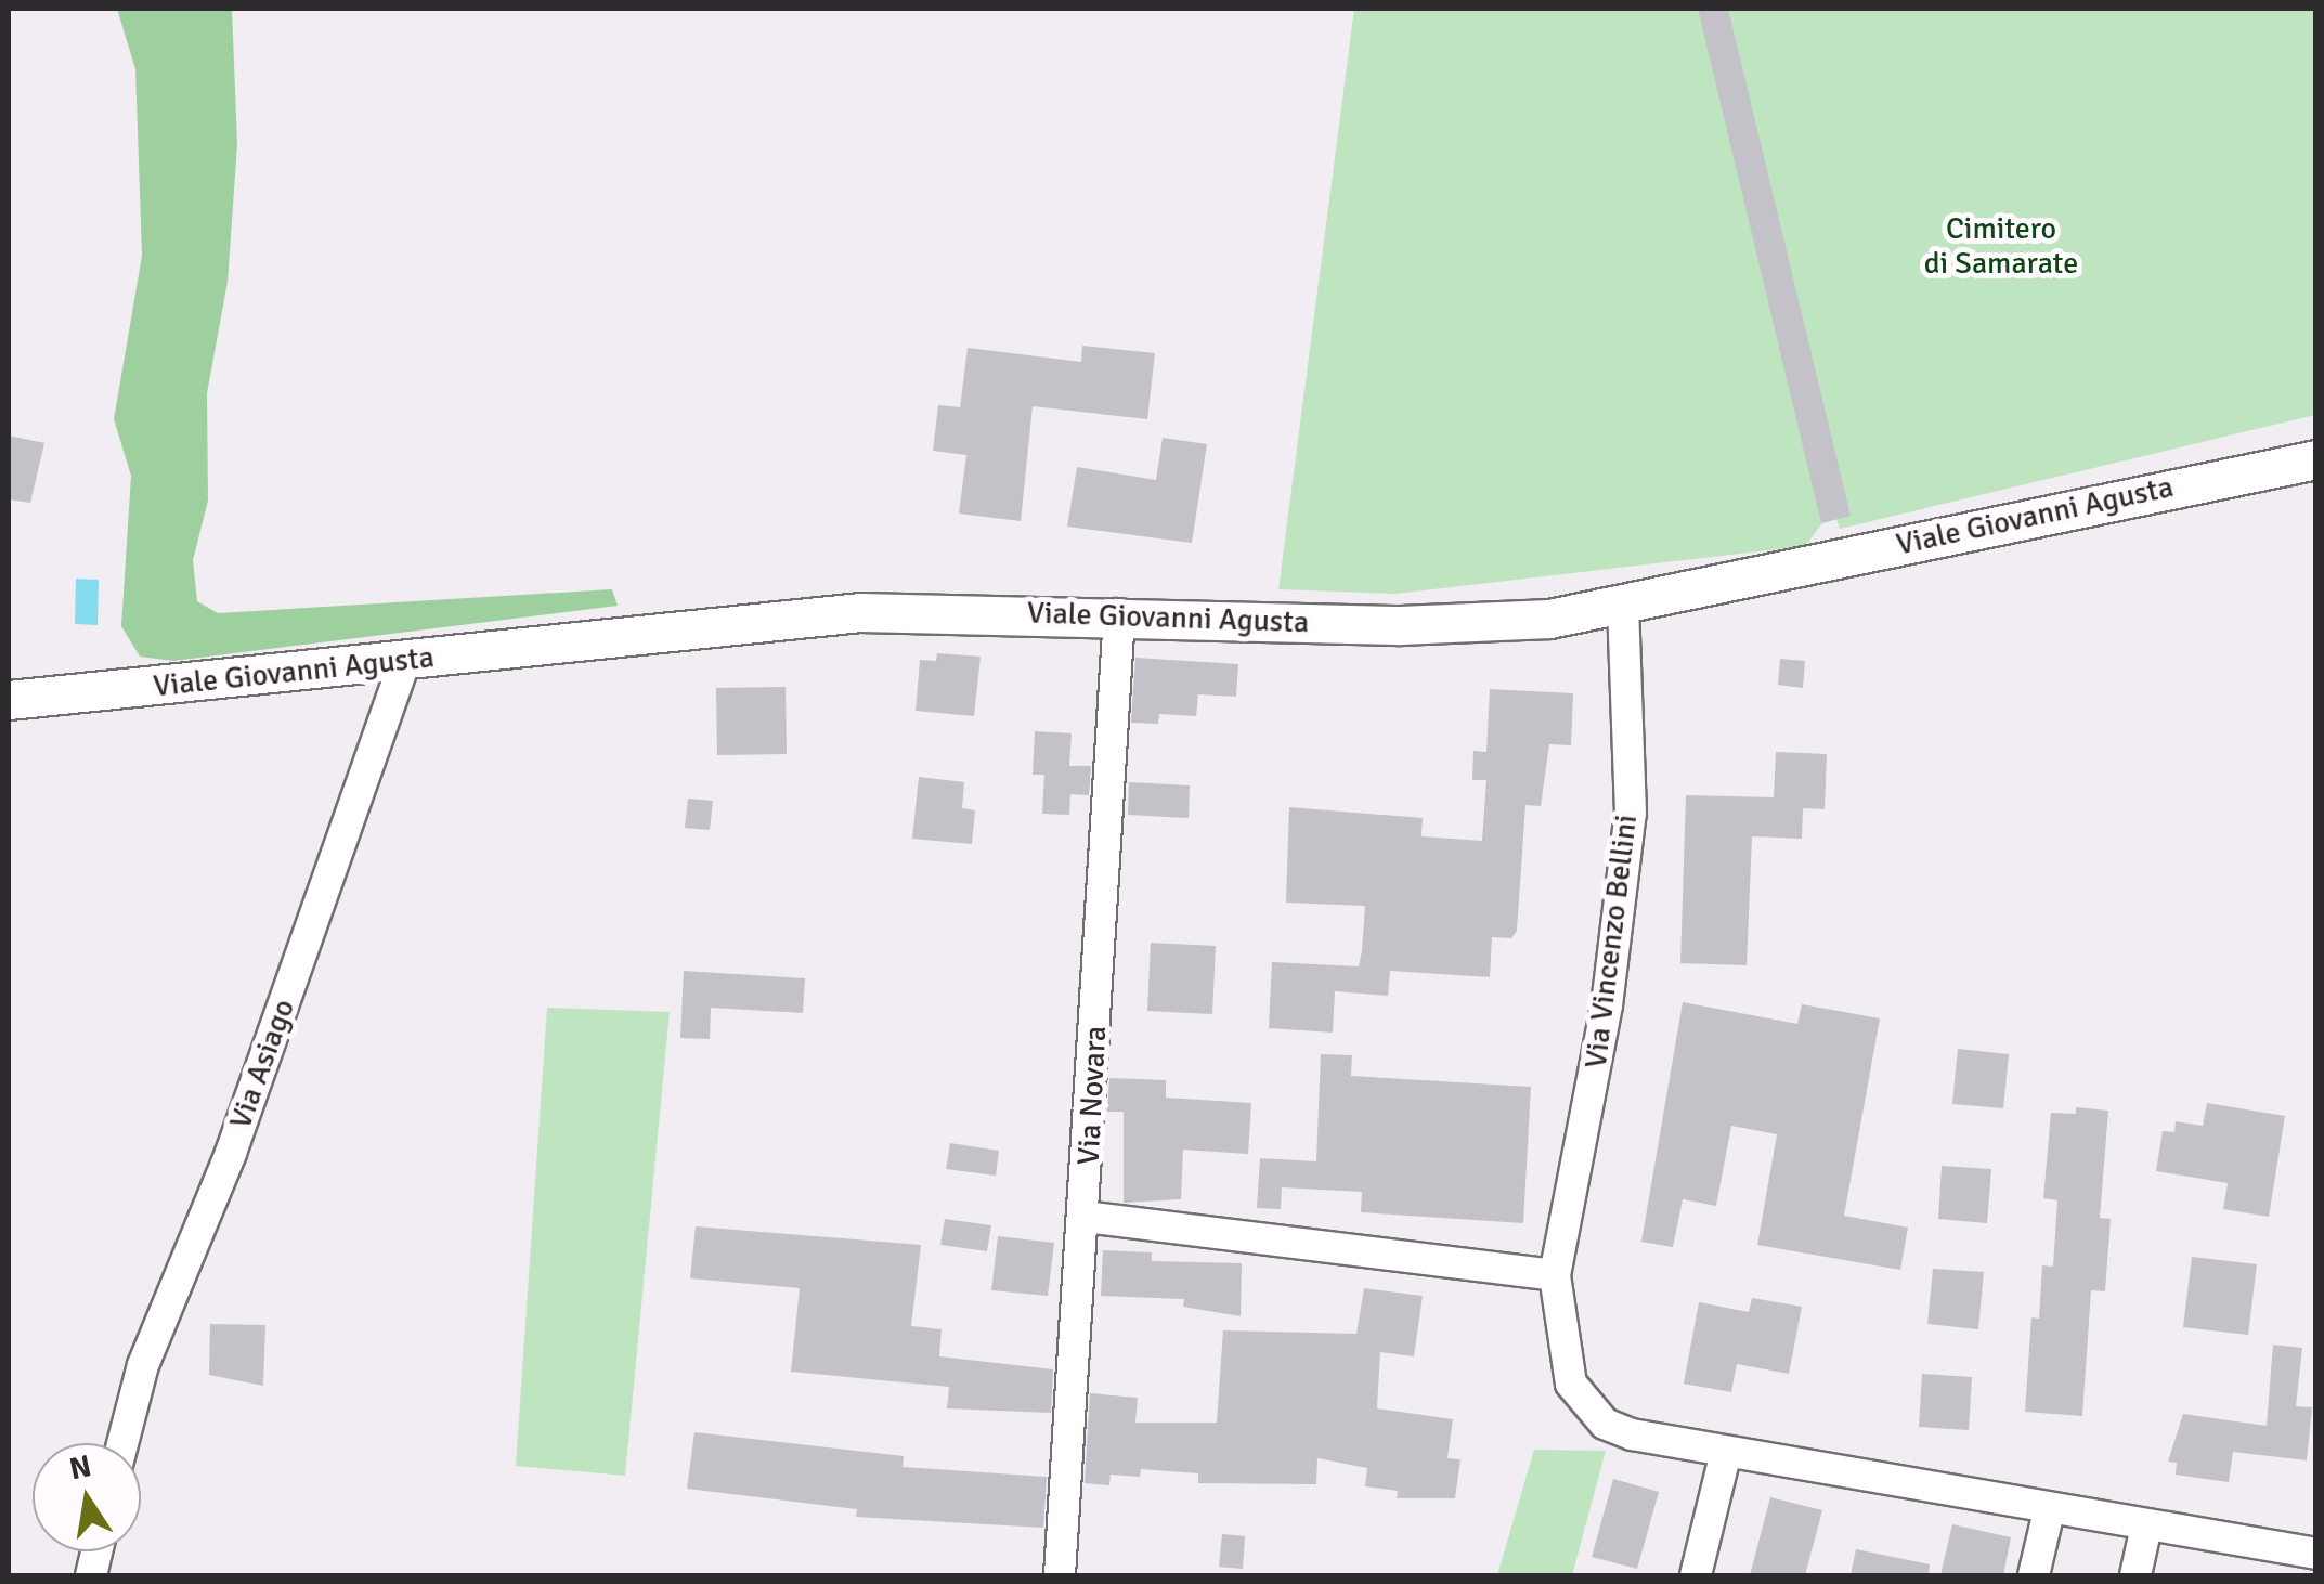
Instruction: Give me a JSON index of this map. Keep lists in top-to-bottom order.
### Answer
{
  "streets": {
    "street": [
      "Viale Giovanni Agusta",
      "Via Vincenzo Bellini",
      "Via Asiago",
      "Via Novara"
    ]
  },
  "crossings": [
    ["Viale Giovanni Agusta", "Via Vincenzo Bellini"],
    ["Viale Giovanni Agusta", "Via Asiago"],
    ["Viale Giovanni Agusta", "Via Novara"]
  ],
  "parks": ["Cimitero di Samarate"],
  "north": "top"
}
